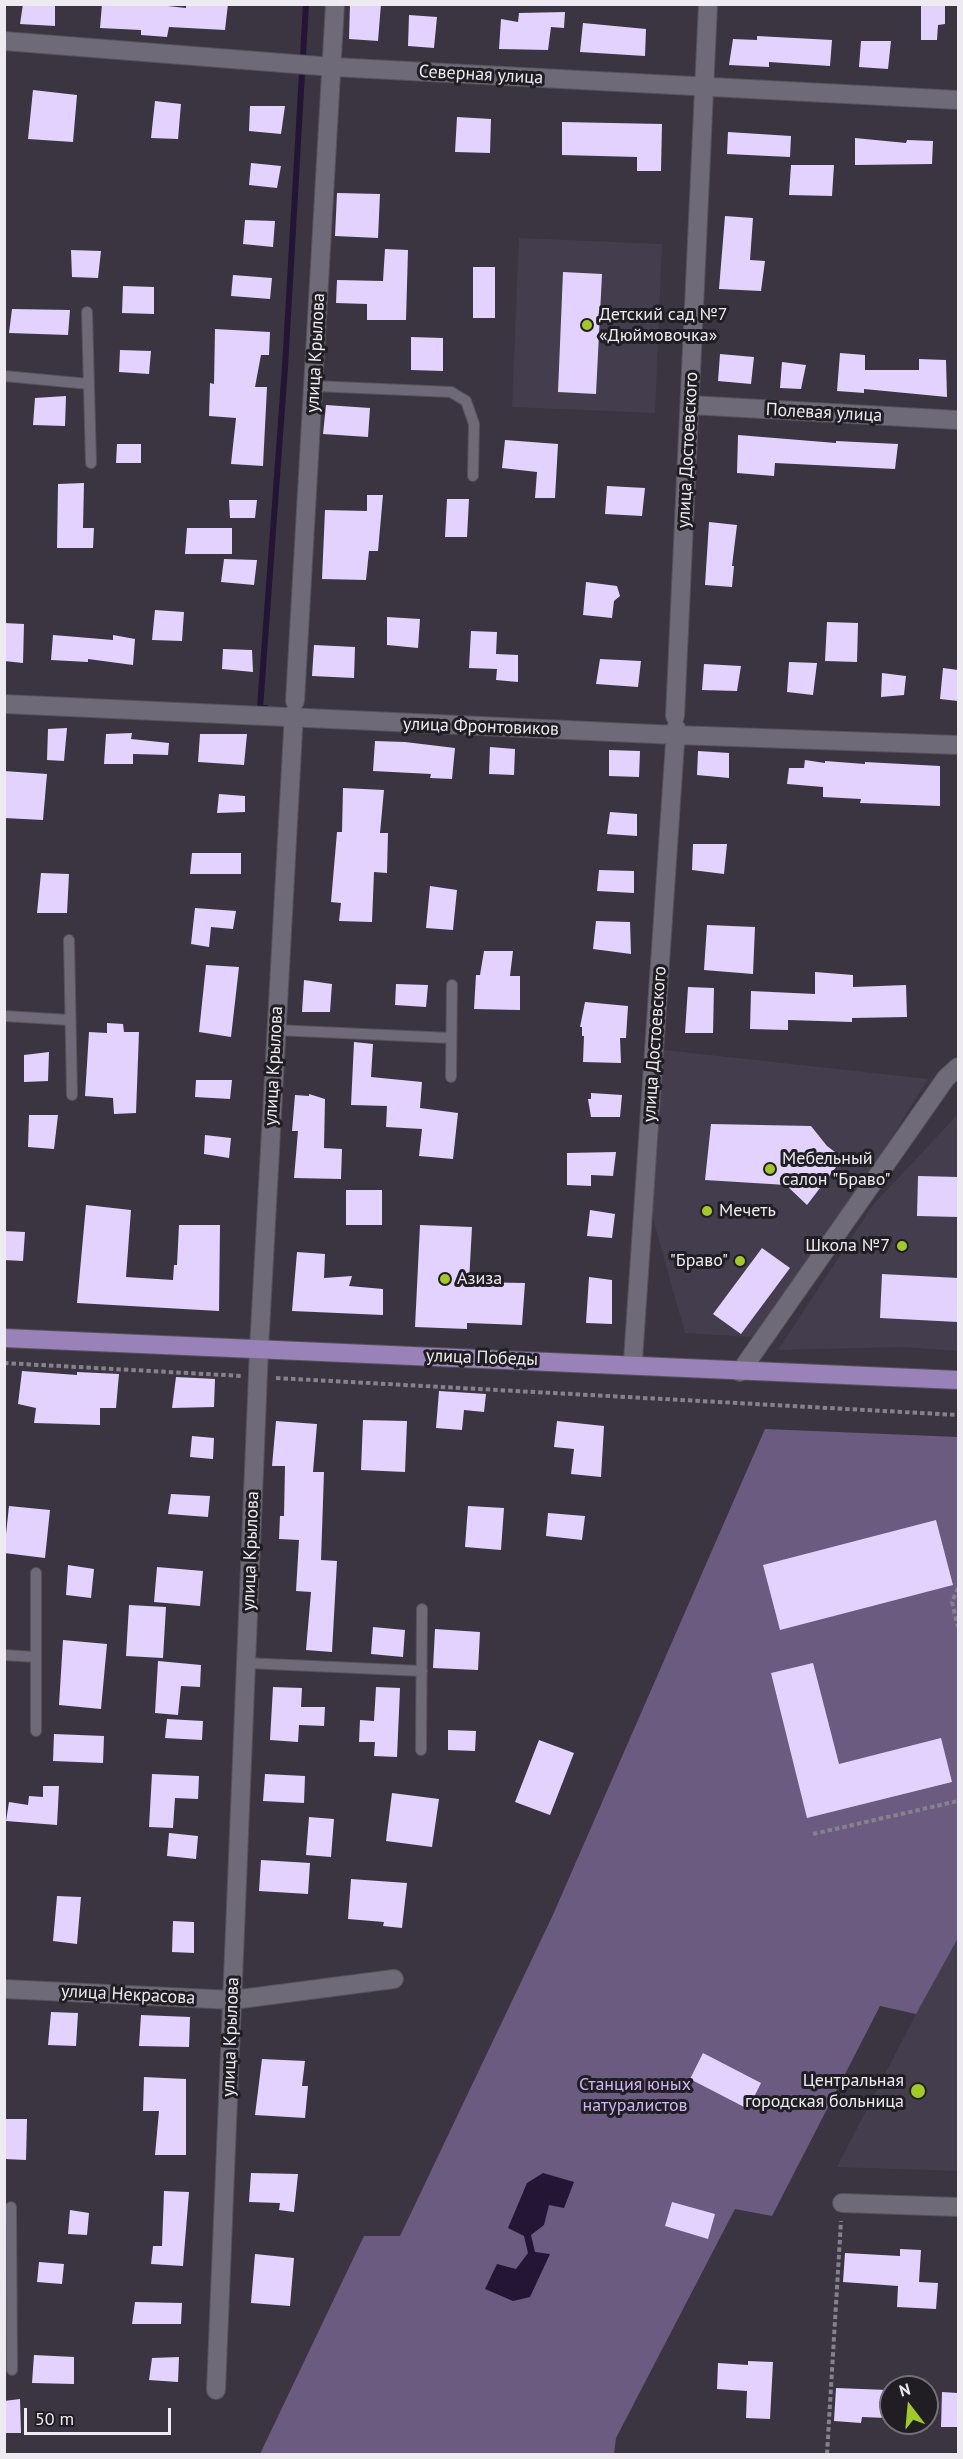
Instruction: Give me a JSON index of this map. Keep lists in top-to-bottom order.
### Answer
{
  "streets": {
    "main road": ["улица Победы"],
    "street": [
      "Северная улица",
      "улица Крылова",
      "Полевая улица",
      "улица Достоевского",
      "улица Фронтовиков",
      "улица Некрасова"
    ]
  },
  "crossings": [
    ["Северная улица", "улица Крылова"],
    ["Северная улица", "улица Достоевского"],
    ["улица Крылова", "улица Фронтовиков"],
    ["улица Крылова", "улица Победы"],
    ["улица Крылова", "улица Некрасова"],
    ["Полевая улица", "улица Достоевского"],
    ["улица Достоевского", "улица Фронтовиков"],
    ["улица Достоевского", "улица Победы"]
  ],
  "parks": ["Станция юных натуралистов"],
  "places": [
    "Детский сад №7 «Дюймовочка»",
    "Мебельный салон \"Браво\"",
    "Мечеть",
    "Школа №7",
    "\"Браво\"",
    "Азиза",
    "Центральная городская больница"
  ],
  "scale_bar": "50 m",
  "north": "top"
}
